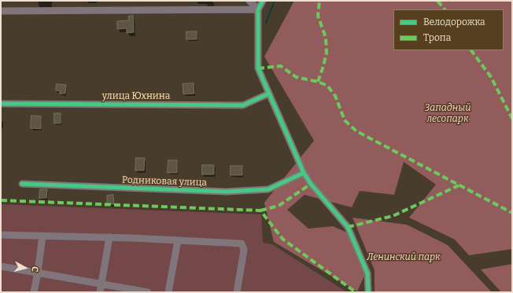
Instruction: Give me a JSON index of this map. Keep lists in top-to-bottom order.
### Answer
{
  "streets": {
    "street": ["улица Юхнина", "Родниковая улица"]
  },
  "parks": ["Западный лесопарк", "Ленинский парк"],
  "legend": ["Велодорожка", "Тропа"],
  "north": "right"
}
